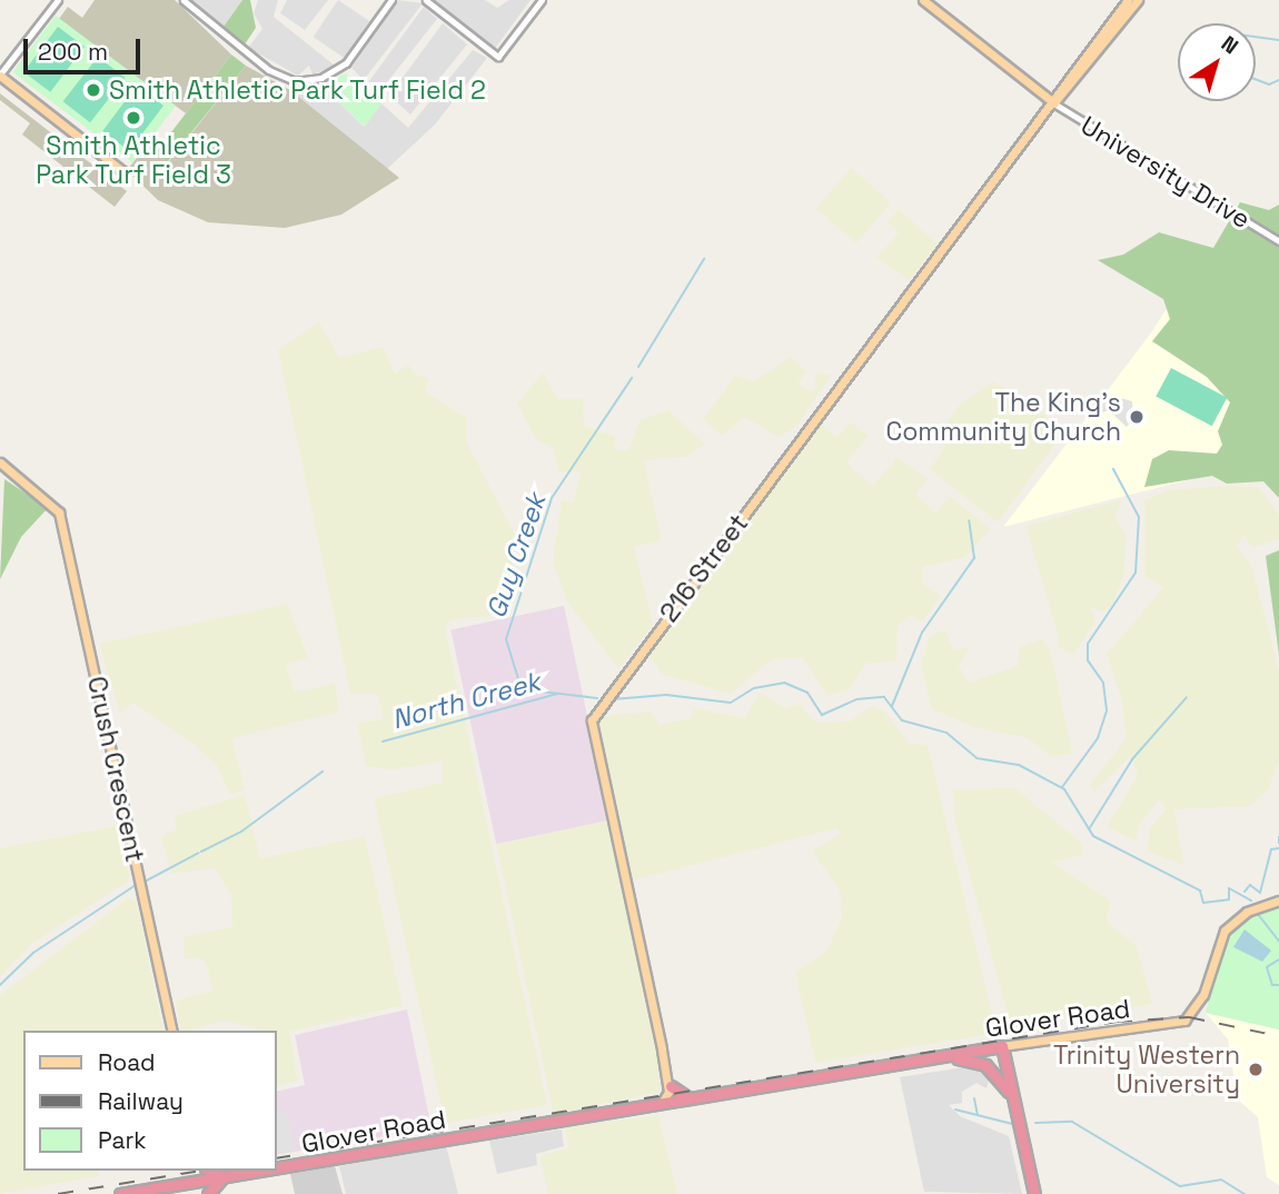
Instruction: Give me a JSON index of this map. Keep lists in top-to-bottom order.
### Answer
{
  "streets": {
    "highway": ["Glover Road"],
    "main road": ["216 Street", "Crush Crescent"],
    "street": ["University Drive"]
  },
  "crossings": [
    ["University Drive", "216 Street"],
    ["216 Street", "Glover Road"]
  ],
  "water": ["Guy Creek", "North Creek"],
  "places": [
    "Smith Athletic Park Turf Field 2",
    "Smith Athletic Park Turf Field 3",
    "The King's Community Church",
    "Trinity Western University"
  ],
  "legend": ["Road", "Railway", "Park"],
  "scale_bar": "200 m",
  "north": "top right"
}
